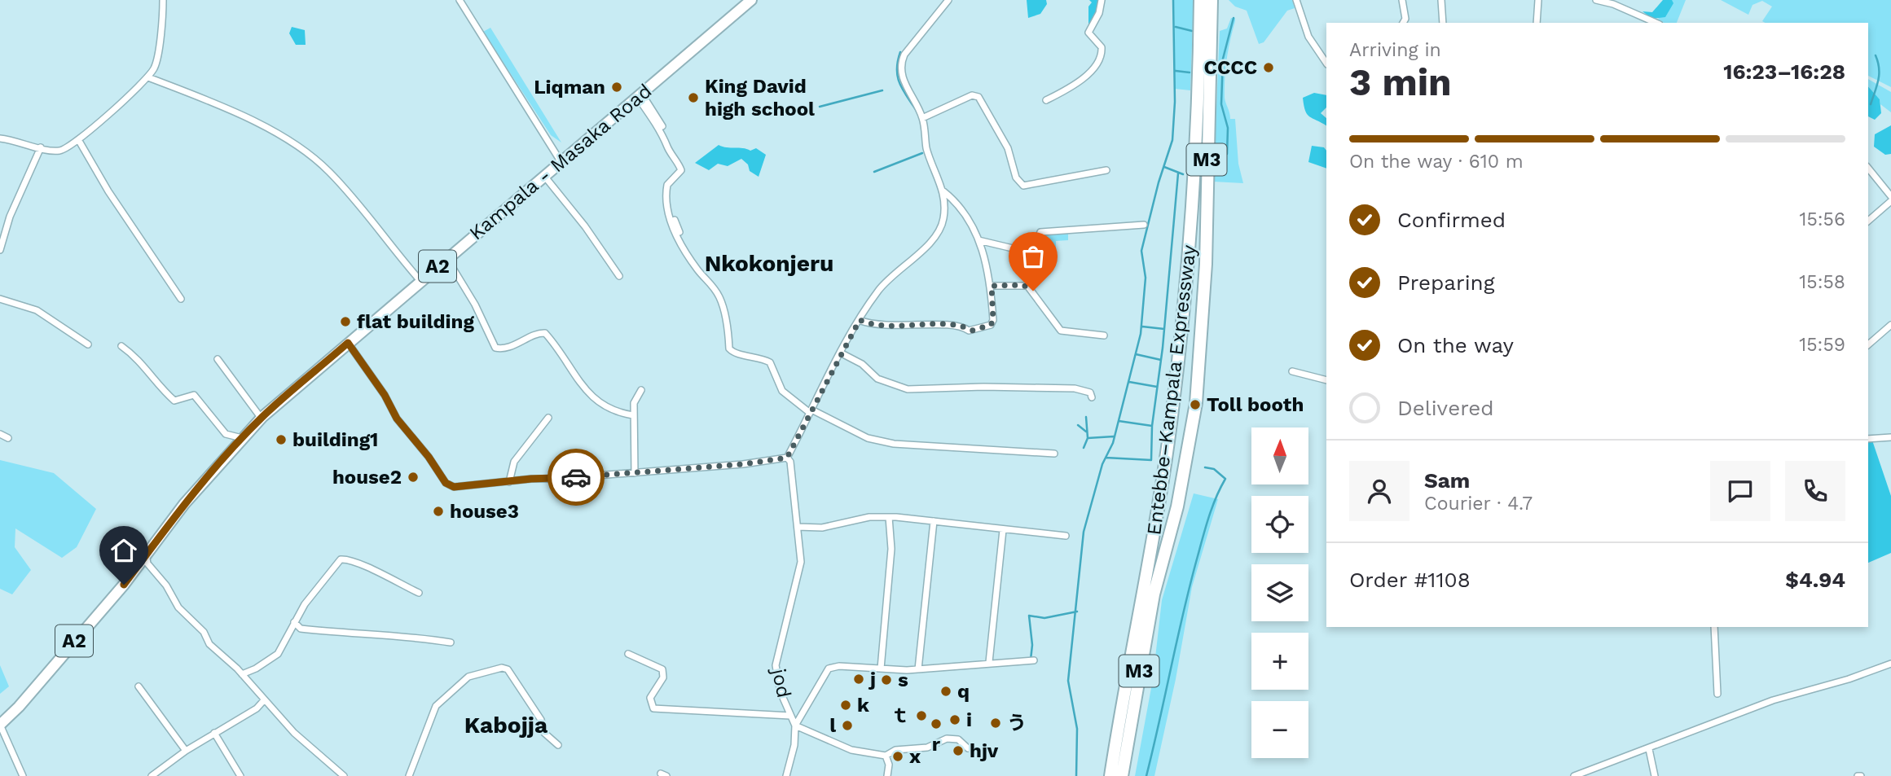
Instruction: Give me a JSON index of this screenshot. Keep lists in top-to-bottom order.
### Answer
{
  "streets": {
    "highway": [
      "M3",
      "Kampala - Masaka Road",
      "A2",
      "Entebbe–Kampala Expressway"
    ],
    "street": ["jod"]
  },
  "districts": ["Nkokonjeru", "Kabojja"],
  "places": [
    "CCCC",
    "Liqman",
    "King David high school",
    "flat building",
    "Toll booth",
    "building1",
    "house2",
    "house3",
    "j",
    "s",
    "q",
    "k",
    "ｔ",
    "i",
    "う",
    "r",
    "l",
    "hjv",
    "x"
  ],
  "north": "top",
  "page": {
    "heading": ["3 min", "Arriving in", "16:23–16:28"],
    "panel": [
      "Sam",
      "Courier · 4.7",
      "Order #1108",
      "$4.94"
    ],
    "bar": "On the way · 610 m",
    "list": [
      ["Confirmed", "15:56"],
      ["Preparing", "15:58"],
      ["On the way", "15:59"],
      "Delivered"
    ],
    "map_buttons": ["+", "−"]
  }
}
